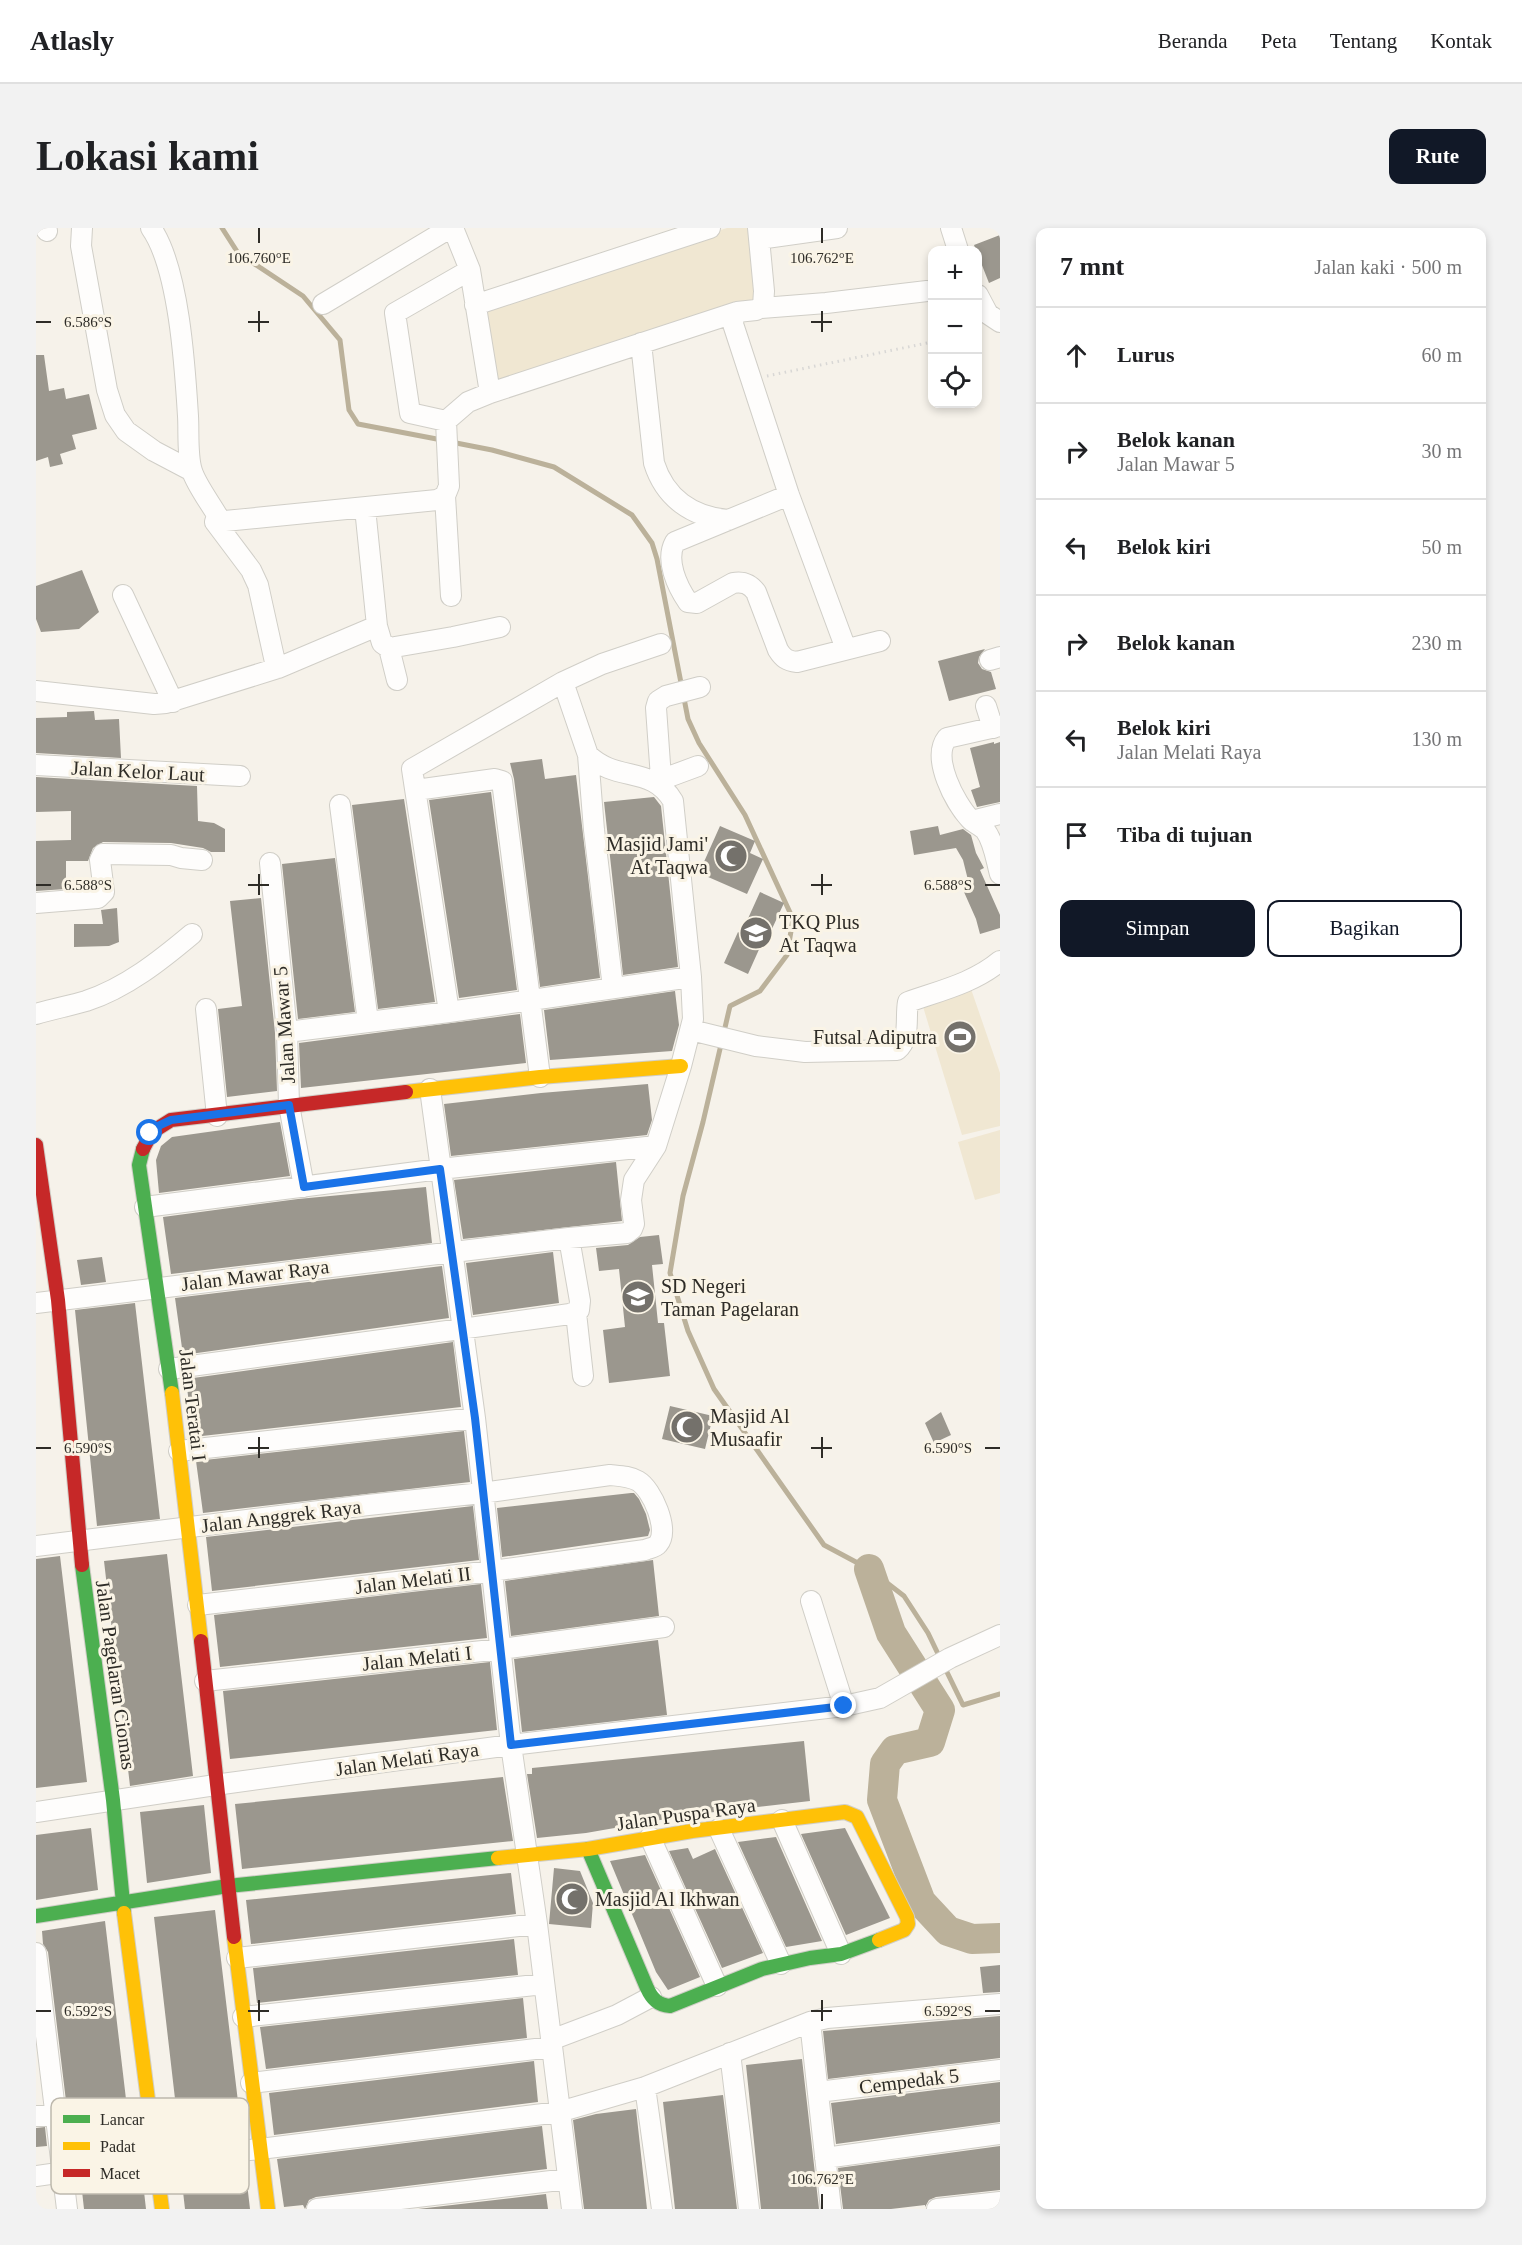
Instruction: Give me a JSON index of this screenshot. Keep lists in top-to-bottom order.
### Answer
{
  "streets": {
    "street": [
      "Jalan Kelor Laut",
      "Jalan Mawar 5",
      "Jalan Mawar Raya",
      "Jalan Teratai I",
      "Jalan Anggrek Raya",
      "Jalan Melati II",
      "Jalan Melati I",
      "Jalan Pagelaran Ciomas",
      "Jalan Melati Raya",
      "Jalan Puspa Raya",
      "Cempedak 5"
    ]
  },
  "crossings": [
    ["Jalan Mawar 5", "Jalan Teratai I"],
    ["Jalan Mawar Raya", "Jalan Teratai I"],
    ["Jalan Mawar Raya", "Jalan Pagelaran Ciomas"],
    ["Jalan Teratai I", "Jalan Anggrek Raya"],
    ["Jalan Teratai I", "Jalan Melati II"],
    ["Jalan Teratai I", "Jalan Melati I"],
    ["Jalan Teratai I", "Jalan Melati Raya"],
    ["Jalan Teratai I", "Jalan Puspa Raya"],
    ["Jalan Anggrek Raya", "Jalan Melati II"],
    ["Jalan Anggrek Raya", "Jalan Pagelaran Ciomas"],
    ["Jalan Pagelaran Ciomas", "Jalan Melati Raya"],
    ["Jalan Pagelaran Ciomas", "Jalan Puspa Raya"]
  ],
  "places": {
    "mosque": ["Masjid Jami' At Taqwa", "Masjid Al Musaafir", "Masjid Al Ikhwan"],
    "school or university": ["TKQ Plus At Taqwa", "SD Negeri Taman Pagelaran"],
    "sports": ["Futsal Adiputra"]
  },
  "legend": ["Lancar", "Padat", "Macet"],
  "page": {
    "header": "Atlasly",
    "nav": [
      "Beranda",
      "Peta",
      "Tentang",
      "Kontak"
    ],
    "buttons": [
      "Rute",
      ["Simpan", "Bagikan"]
    ],
    "title": "Lokasi kami",
    "heading": ["7 mnt", "Jalan kaki · 500 m"],
    "map_buttons": ["+", "−"],
    "list": [
      ["Lurus", "60 m"],
      ["Belok kanan", "Jalan Mawar 5", "30 m"],
      ["Belok kiri", "50 m"],
      ["Belok kanan", "230 m"],
      ["Belok kiri", "Jalan Melati Raya", "130 m"],
      "Tiba di tujuan"
    ]
  },
  "coordinates": [
    "106.760°E",
    "106.762°E",
    "6.586°S",
    "6.588°S",
    "6.590°S",
    "6.592°S"
  ]
}
